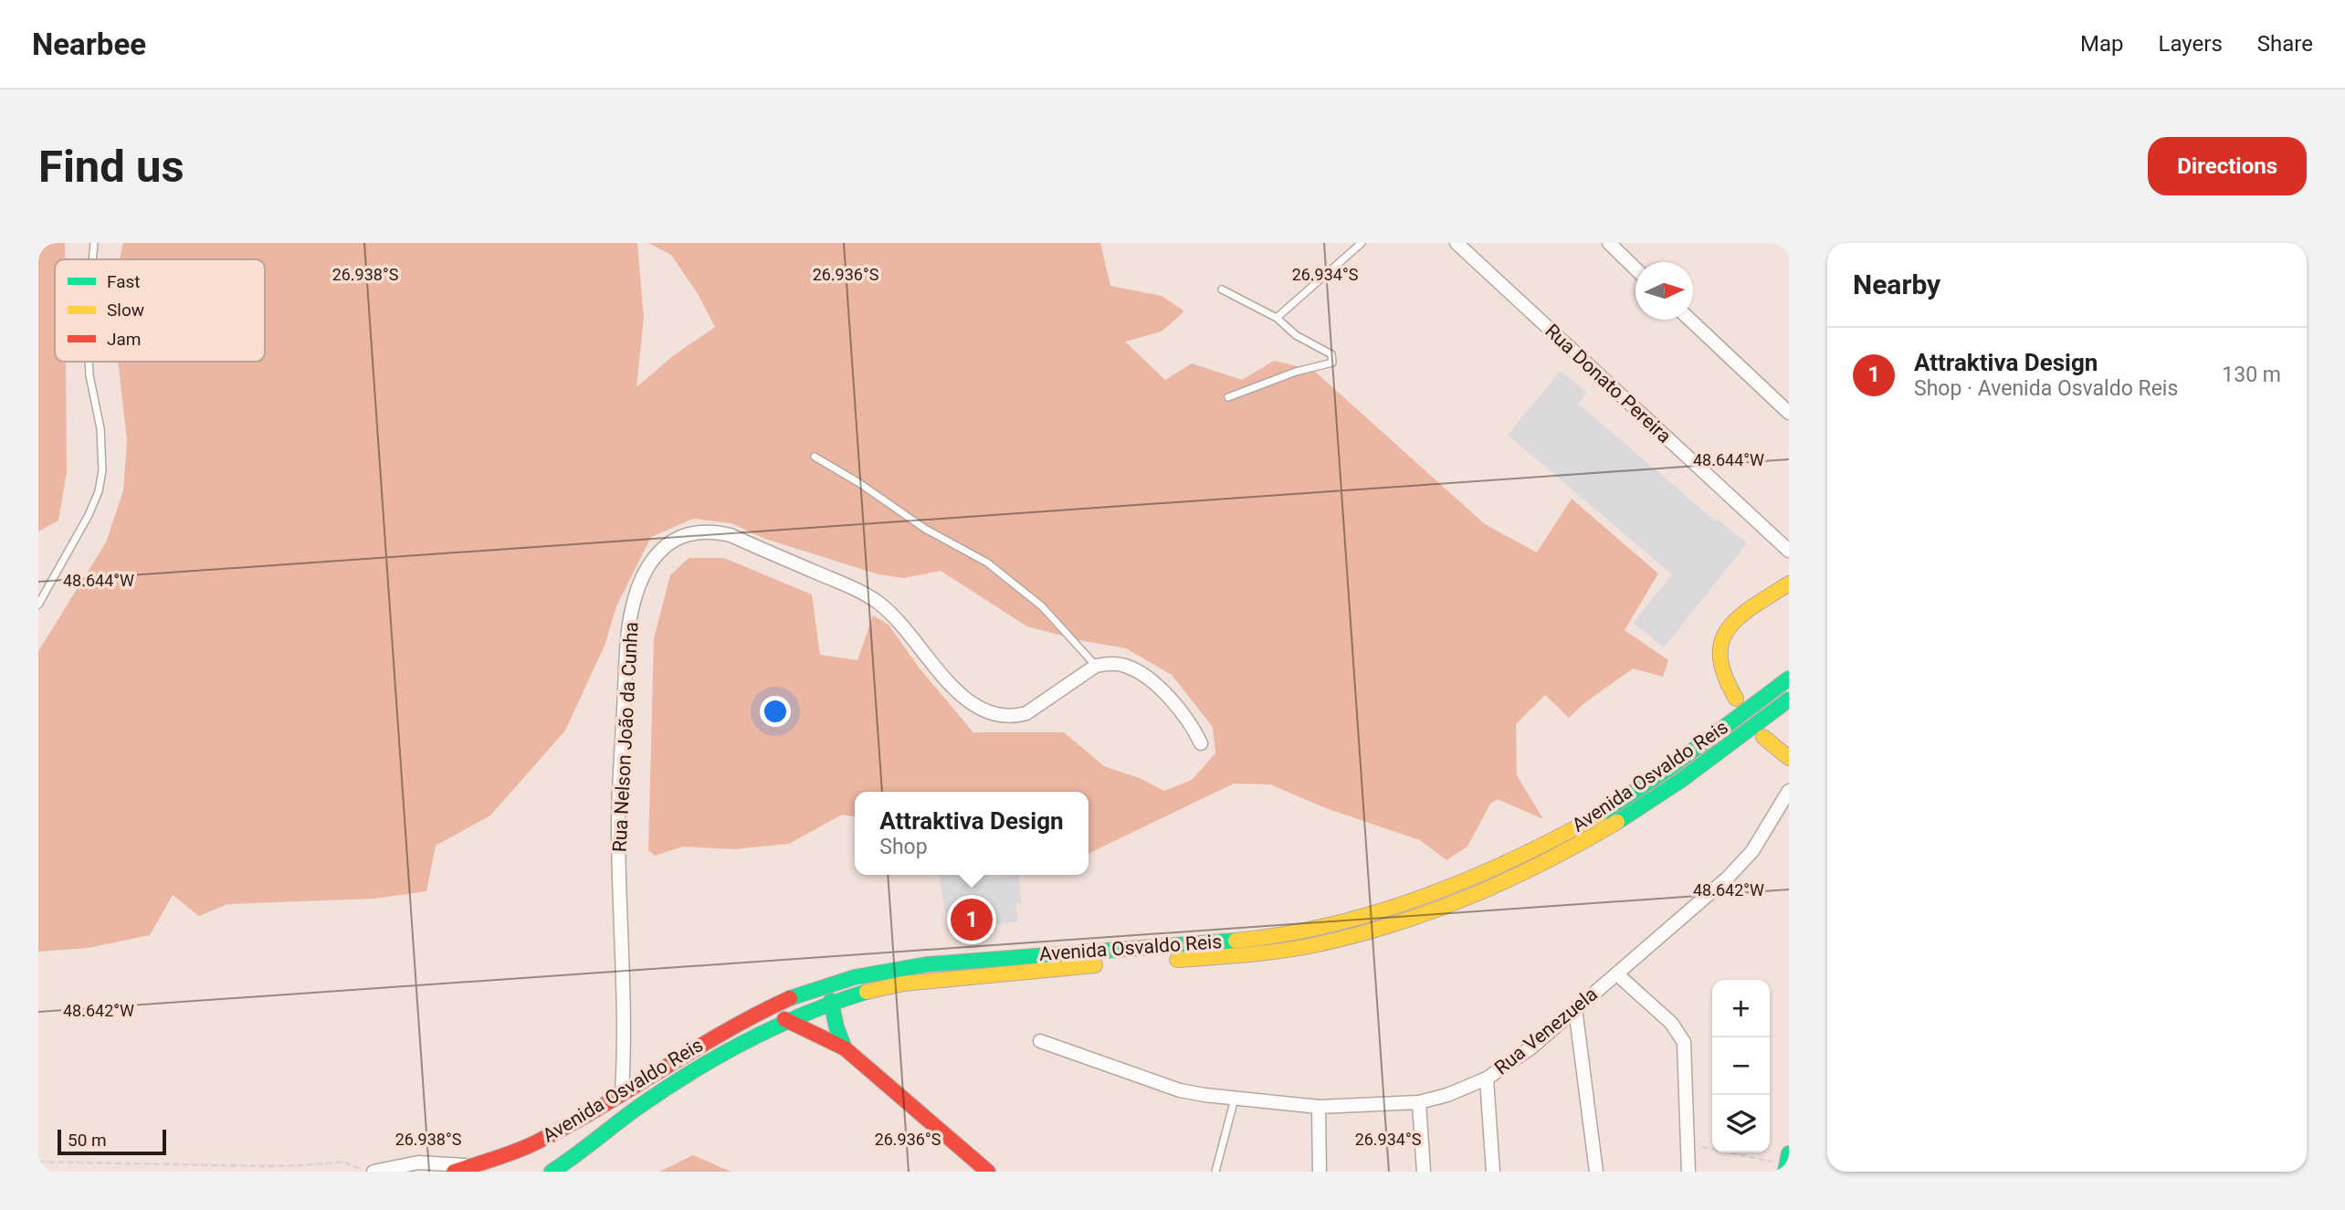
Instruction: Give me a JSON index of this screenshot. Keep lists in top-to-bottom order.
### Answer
{
  "streets": {
    "main road": ["Avenida Osvaldo Reis"],
    "street": ["Rua Donato Pereira", "Rua Nelson João da Cunha", "Rua Venezuela"]
  },
  "crossings": [
    ["Rua Nelson João da Cunha", "Avenida Osvaldo Reis"]
  ],
  "legend": ["Fast", "Slow", "Jam"],
  "scale_bar": "50 m",
  "north": "right",
  "page": {
    "header": "Nearbee",
    "nav": ["Map", "Layers", "Share"],
    "buttons": "Directions",
    "title": "Find us",
    "heading": "Nearby",
    "list": [
      {
        "mark": "1",
        "name": "Attraktiva Design",
        "note": "Shop · Avenida Osvaldo Reis",
        "value": "130 m"
      }
    ],
    "popup": ["Attraktiva Design", "Shop"],
    "pins": "1",
    "map_buttons": ["+", "−"],
    "scale": "50 m"
  },
  "coordinates": [
    "26.938°S",
    "26.936°S",
    "26.934°S",
    "48.644°W",
    "48.642°W"
  ]
}
